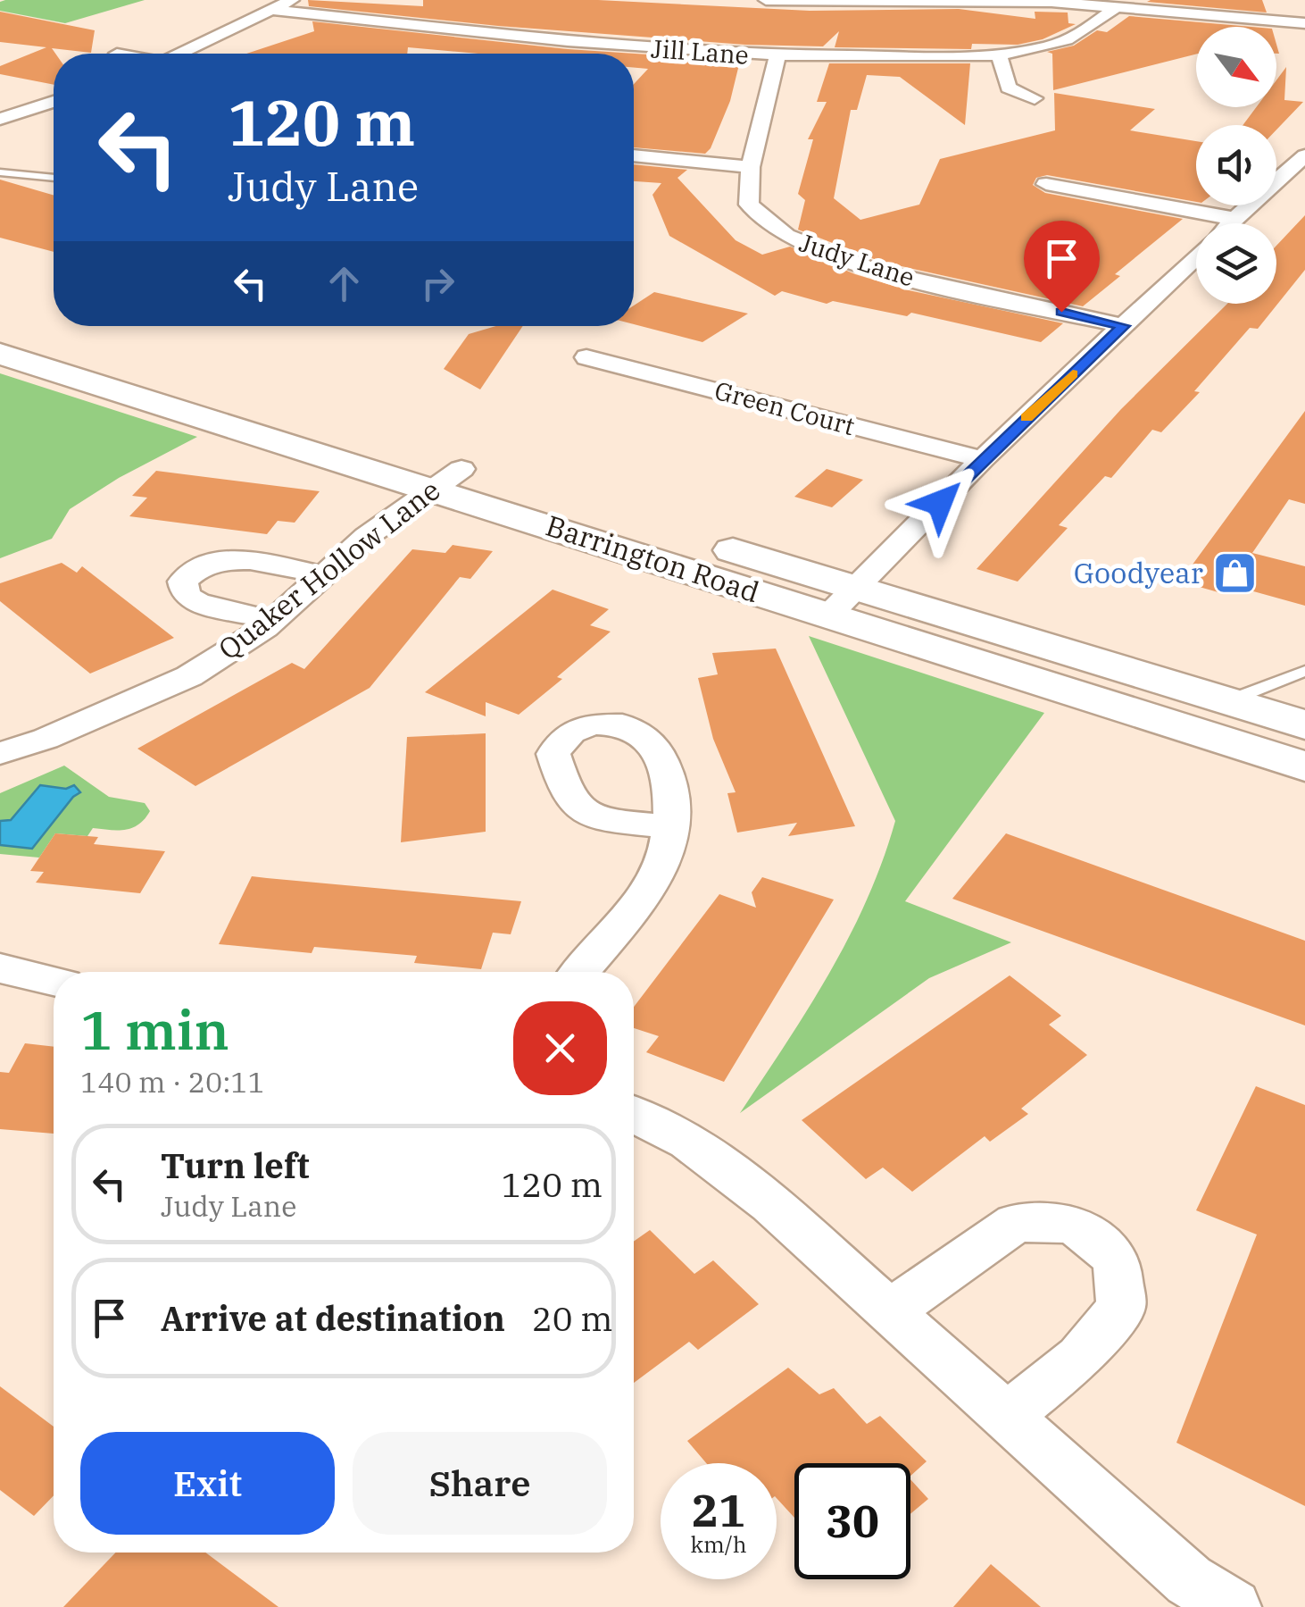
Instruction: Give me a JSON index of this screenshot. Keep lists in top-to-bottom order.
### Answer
{
  "streets": {
    "main road": ["Barrington Road"],
    "street": [
      "Jill Lane",
      "Judy Lane",
      "Green Court",
      "Quaker Hollow Lane"
    ]
  },
  "crossings": [
    ["Jill Lane", "Judy Lane"],
    ["Barrington Road", "Quaker Hollow Lane"]
  ],
  "places": {
    "shop": ["Goodyear"]
  },
  "north": "bottom right",
  "page": {
    "turn": ["120 m", "Judy Lane"],
    "heading": ["1 min", "140 m · 20:11"],
    "list": [
      {
        "name": "Turn left",
        "note": "Judy Lane",
        "value": "120 m"
      },
      {
        "name": "Arrive at destination",
        "value": "20 m"
      }
    ],
    "buttons": ["Exit", "Share"],
    "speed": "21 km/h",
    "limit": "30"
  }
}
